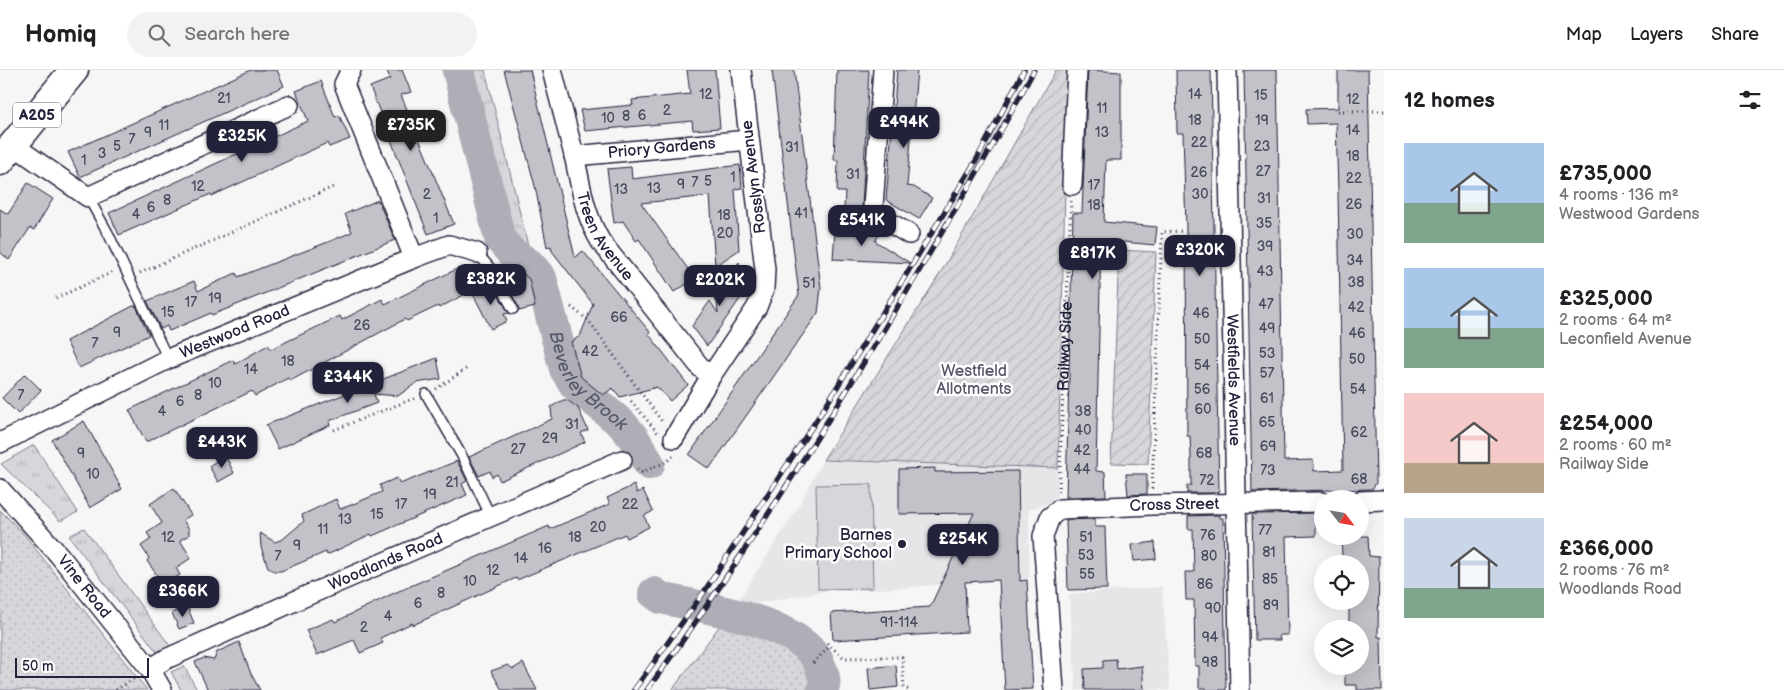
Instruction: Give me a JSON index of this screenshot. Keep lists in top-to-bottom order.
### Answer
{
  "streets": {
    "highway": ["A205"],
    "street": [
      "Priory Gardens",
      "Rosslyn Avenue",
      "Treen Avenue",
      "Westwood Road",
      "Westfields Avenue",
      "Cross Street",
      "Woodlands Road",
      "Vine Road"
    ],
    "path": ["Railway Side"]
  },
  "crossings": [
    ["Priory Gardens", "Rosslyn Avenue"],
    ["Priory Gardens", "Treen Avenue"],
    ["Rosslyn Avenue", "Treen Avenue"],
    ["Westfields Avenue", "Cross Street"],
    ["Woodlands Road", "Vine Road"]
  ],
  "water": ["Beverley Brook"],
  "parks": ["Westfield Allotments"],
  "places": ["Barnes Primary School"],
  "house_numbers": [
    "12",
    "14",
    "15",
    "21",
    "12",
    "11",
    "2",
    "6",
    "8",
    "10",
    "18",
    "19",
    "11",
    "14",
    "9",
    "13",
    "7",
    "22",
    "5",
    "23",
    "31",
    "3",
    "18",
    "1",
    "27",
    "26",
    "31",
    "1",
    "22",
    "5",
    "7",
    "9",
    "17",
    "12",
    "13",
    "13",
    "2",
    "30",
    "31",
    "8",
    "26",
    "18",
    "6",
    "41",
    "4",
    "18",
    "1",
    "35",
    "20",
    "30",
    "39",
    "34",
    "43",
    "38",
    "51",
    "19",
    "17",
    "47",
    "42",
    "15",
    "46",
    "66",
    "26",
    "49",
    "9",
    "46",
    "50",
    "7",
    "42",
    "53",
    "50",
    "18",
    "54",
    "14",
    "57",
    "10",
    "56",
    "54",
    "7",
    "8",
    "61",
    "6",
    "60",
    "4",
    "38",
    "65",
    "31",
    "40",
    "62",
    "29",
    "69",
    "27",
    "42",
    "9",
    "68",
    "44",
    "73",
    "10",
    "68",
    "72",
    "21",
    "19",
    "17",
    "22",
    "15",
    "13",
    "20",
    "11",
    "77",
    "76",
    "12",
    "18",
    "51",
    "9",
    "16",
    "81",
    "53",
    "7",
    "80",
    "14",
    "12",
    "55",
    "85",
    "10",
    "86",
    "8",
    "6",
    "89",
    "90",
    "4",
    "91-114",
    "2",
    "94",
    "98"
  ],
  "scale_bar": "50 m",
  "north": "bottom right",
  "page": {
    "header": "Homiq",
    "search": "Search here",
    "nav": ["Map", "Layers", "Share"],
    "heading": "12 homes",
    "price": [
      "£494K",
      "£735K",
      "£325K",
      "£541K",
      "£320K",
      "£817K",
      "£382K",
      "£202K",
      "£344K",
      "£443K",
      "£254K",
      "£366K"
    ],
    "list": [
      {
        "name": "£735,000",
        "note": "4 rooms · 136 m² · Westwood Gardens"
      },
      {
        "name": "£325,000",
        "note": "2 rooms · 64 m² · Leconfield Avenue"
      },
      {
        "name": "£254,000",
        "note": "2 rooms · 60 m² · Railway Side"
      },
      {
        "name": "£366,000",
        "note": "2 rooms · 76 m² · Woodlands Road"
      }
    ],
    "scale": "50 m"
  }
}
